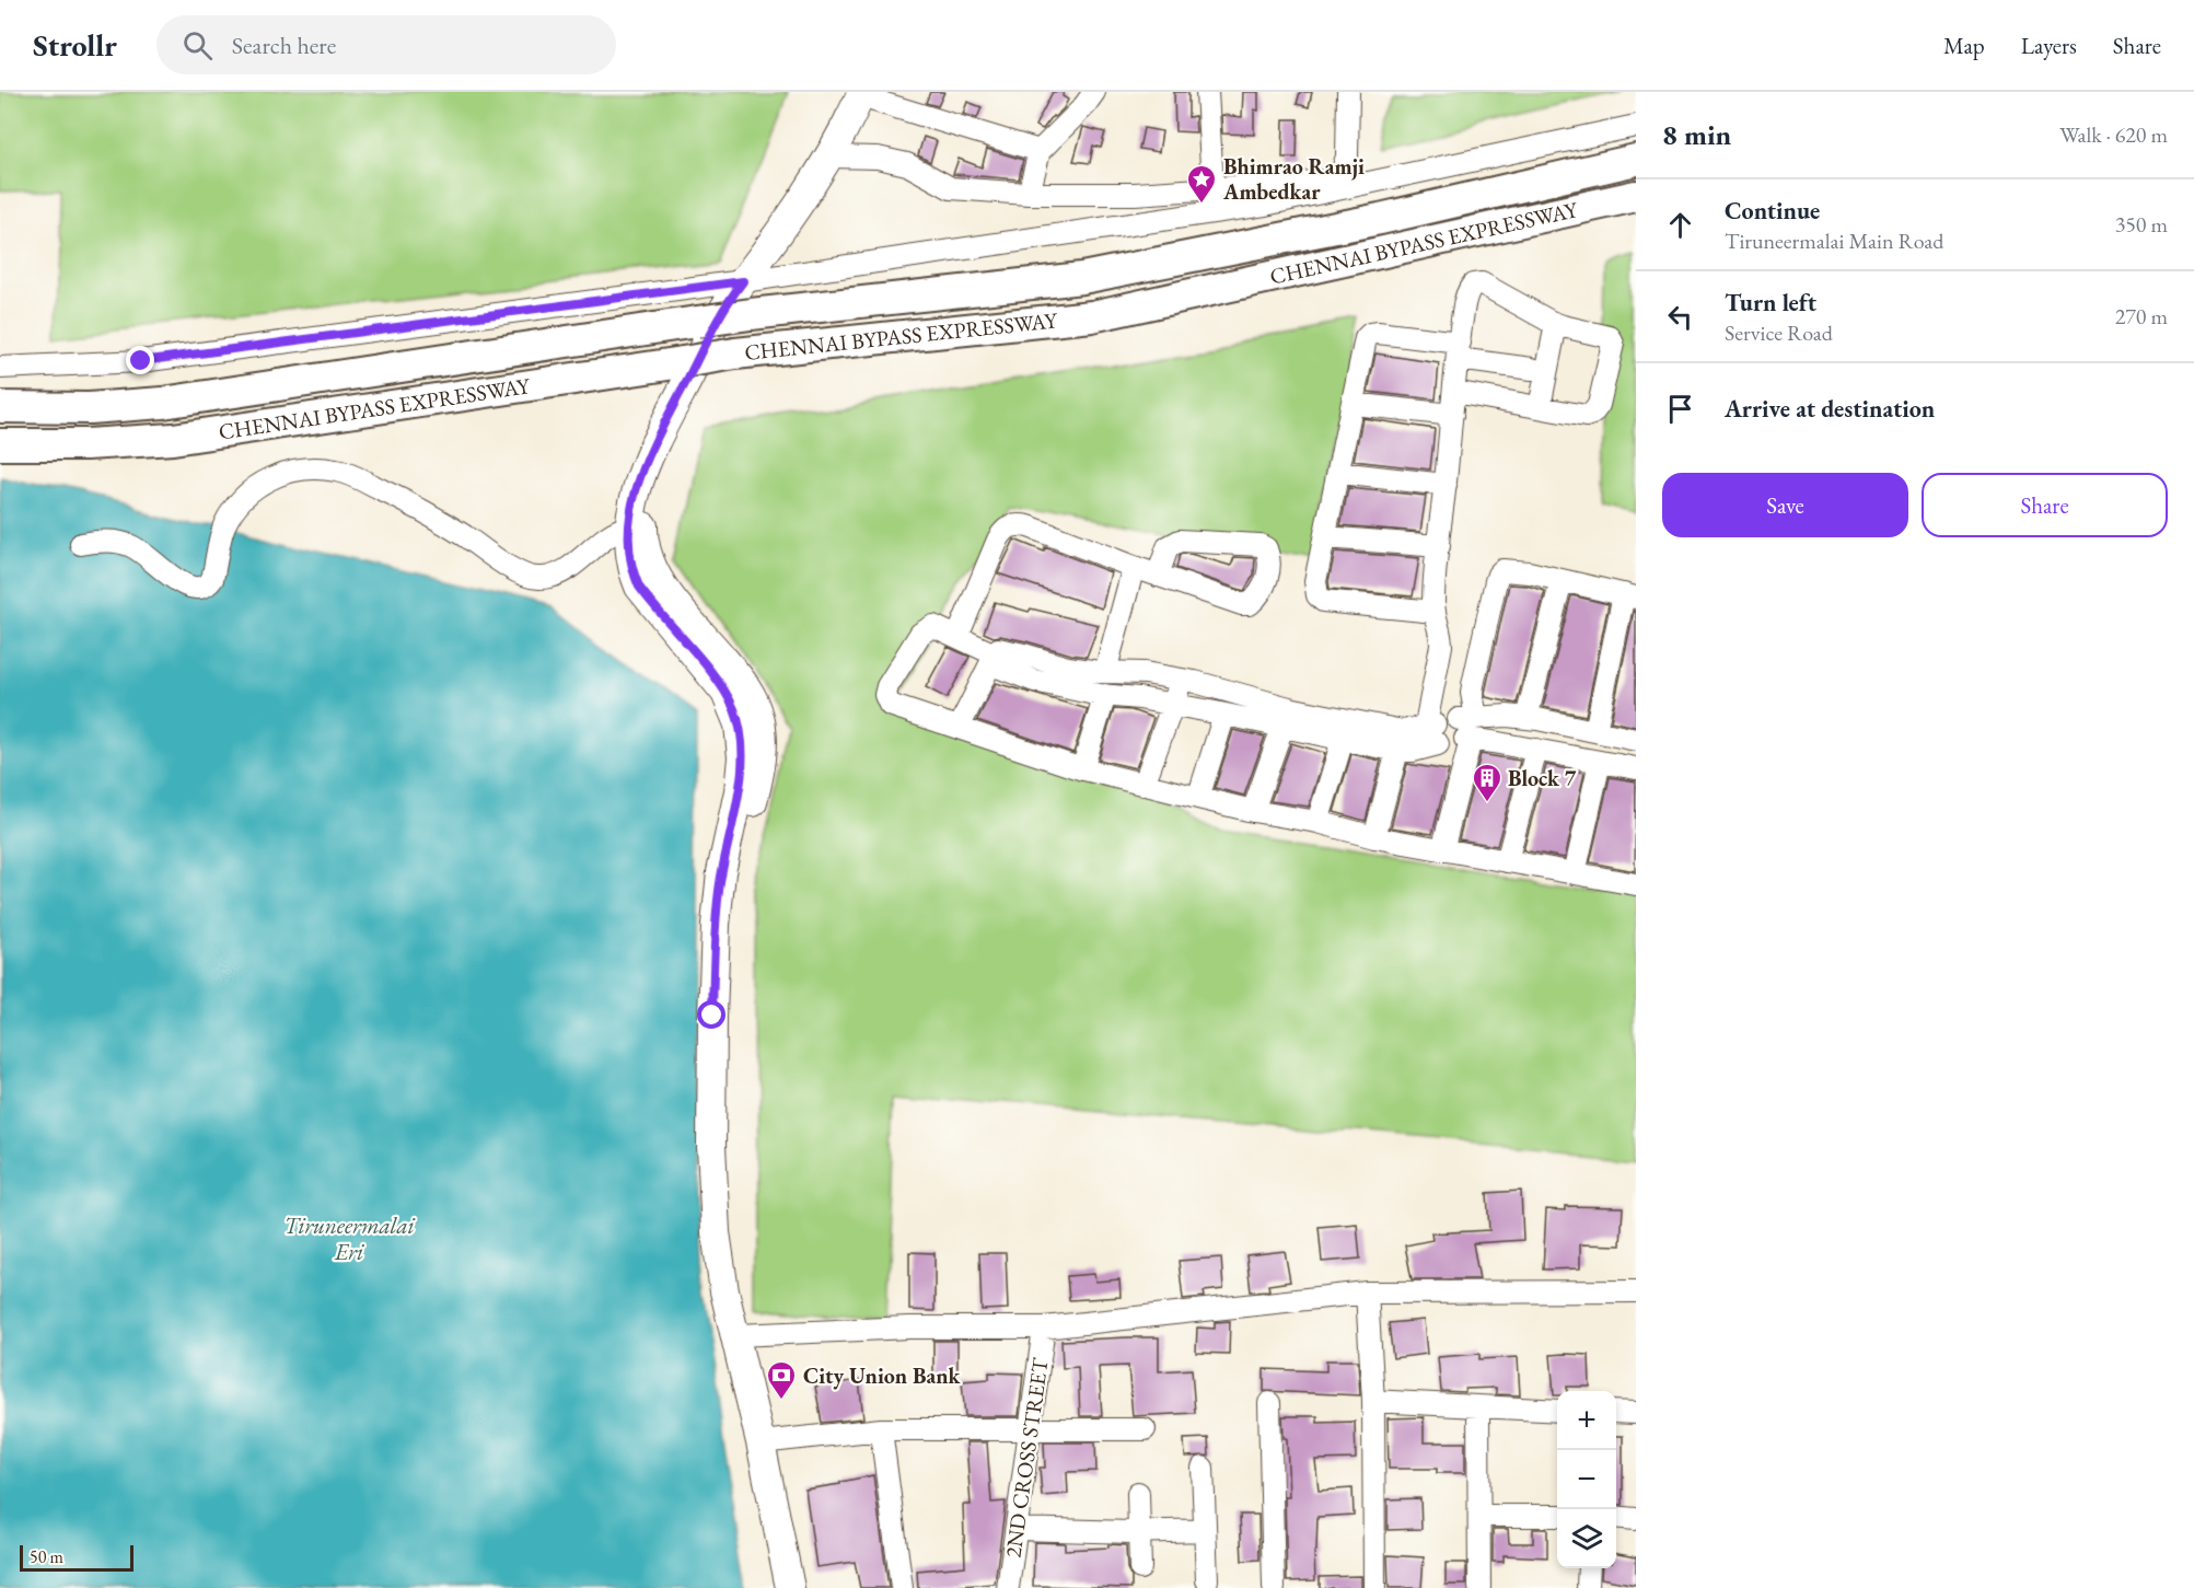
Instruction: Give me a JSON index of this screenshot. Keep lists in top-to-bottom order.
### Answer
{
  "streets": {
    "highway": ["CHENNAI BYPASS EXPRESSWAY"],
    "street": ["2ND CROSS STREET"]
  },
  "water": ["Tiruneermalai Eri"],
  "places": {
    "place": ["Bhimrao Ramji Ambedkar"],
    "building": ["Block 7"],
    "bank": ["City Union Bank"]
  },
  "scale_bar": "50 m",
  "page": {
    "header": "Strollr",
    "search": "Search here",
    "nav": ["Map", "Layers", "Share"],
    "heading": ["8 min", "Walk · 620 m"],
    "list": [
      ["Continue", "Tiruneermalai Main Road", "350 m"],
      ["Turn left", "Service Road", "270 m"],
      "Arrive at destination"
    ],
    "buttons": ["Save", "Share"],
    "map_buttons": ["+", "−"],
    "scale": "50 m"
  }
}
